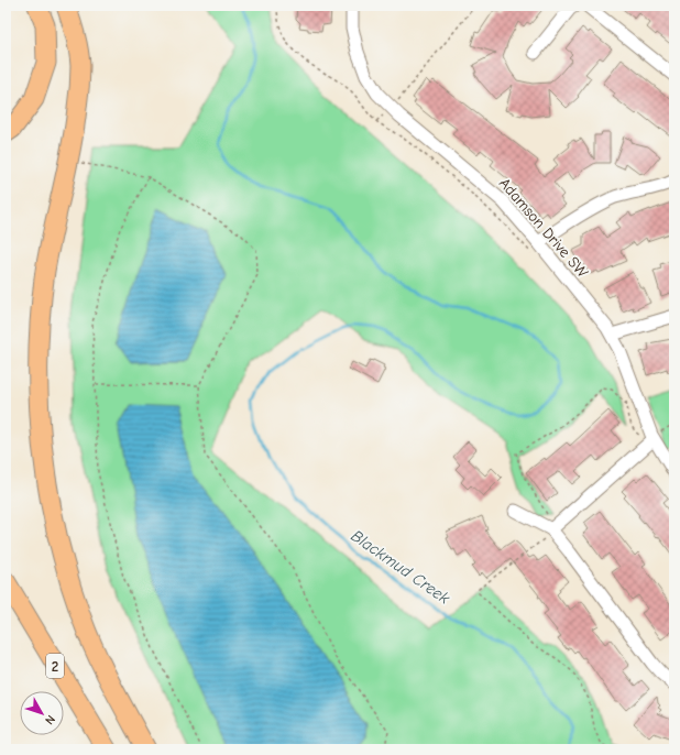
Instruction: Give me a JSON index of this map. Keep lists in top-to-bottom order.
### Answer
{
  "streets": {
    "highway": ["2"],
    "street": ["Adamson Drive SW"]
  },
  "water": ["Blackmud Creek"],
  "north": "bottom right"
}
